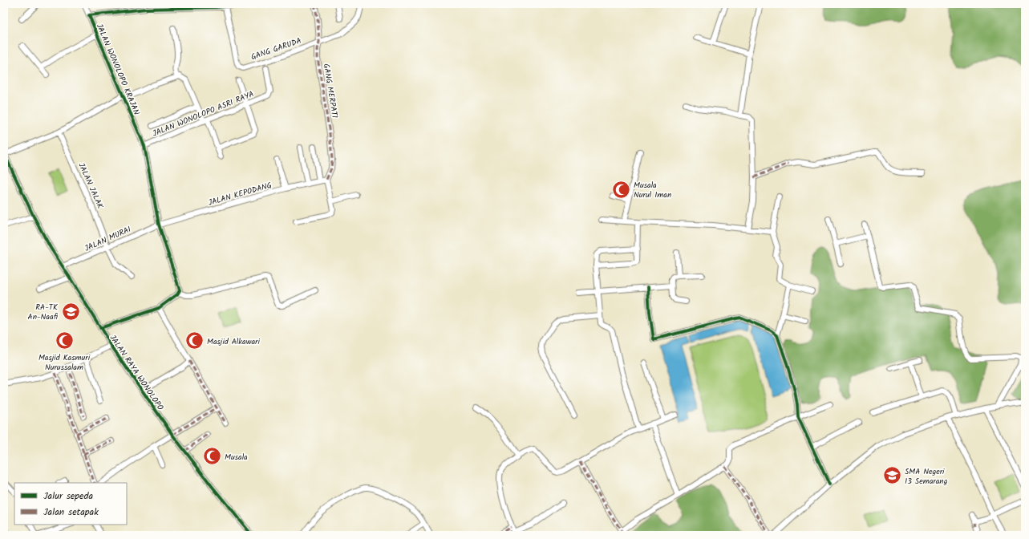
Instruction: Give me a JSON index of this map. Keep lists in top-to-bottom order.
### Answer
{
  "streets": {
    "street": [
      "GANG GARUDA",
      "JALAN WONOLOPO KRAJAN",
      "GANG MERPATI",
      "JALAN WONOLOPO ASRI RAYA",
      "JALAN JALAK",
      "JALAN KEPODANG",
      "JALAN MURAI",
      "JALAN RAYA WONOLOPO"
    ]
  },
  "crossings": [
    ["GANG GARUDA", "JALAN WONOLOPO KRAJAN"],
    ["GANG GARUDA", "GANG MERPATI"],
    ["JALAN WONOLOPO KRAJAN", "JALAN WONOLOPO ASRI RAYA"],
    ["JALAN WONOLOPO KRAJAN", "JALAN JALAK"],
    ["JALAN WONOLOPO KRAJAN", "JALAN KEPODANG"],
    ["JALAN WONOLOPO KRAJAN", "JALAN MURAI"],
    ["JALAN WONOLOPO KRAJAN", "JALAN RAYA WONOLOPO"],
    ["GANG MERPATI", "JALAN KEPODANG"],
    ["JALAN JALAK", "JALAN MURAI"],
    ["JALAN KEPODANG", "JALAN MURAI"],
    ["JALAN MURAI", "JALAN RAYA WONOLOPO"]
  ],
  "places": {
    "mosque": [
      "Musala Nurul Iman",
      "Masjid Kasmuri Nurussalam",
      "Masjid Alkawari",
      "Musala"
    ],
    "school or university": ["RA-TK An-Naafi", "SMA Negeri 13 Semarang"]
  },
  "legend": ["Jalur sepeda", "Jalan setapak"]
}
